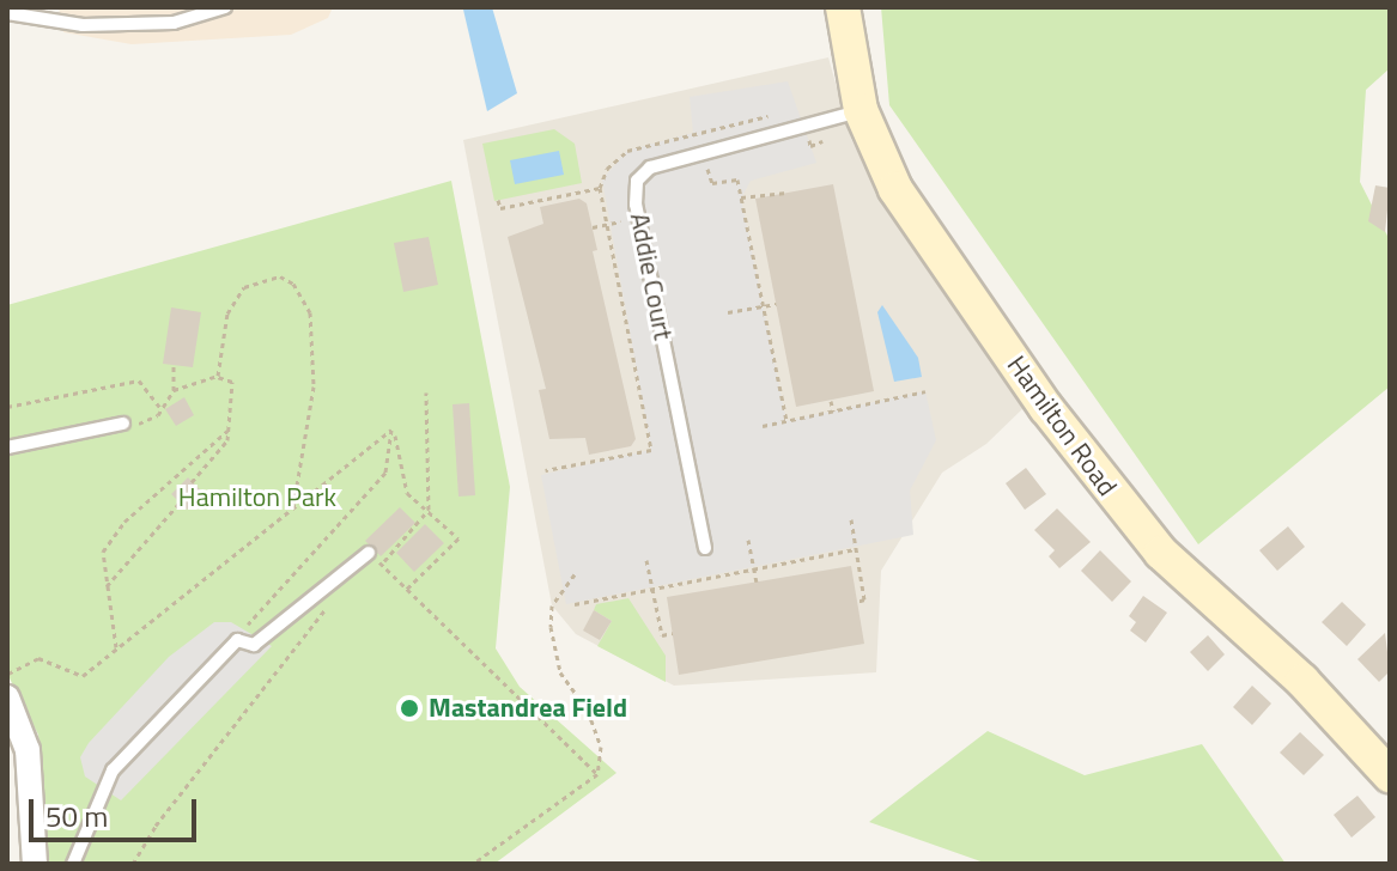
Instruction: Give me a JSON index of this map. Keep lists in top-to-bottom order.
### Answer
{
  "streets": {
    "street": ["Hamilton Road"],
    "lane": ["Addie Court"]
  },
  "crossings": [
    ["Addie Court", "Hamilton Road"]
  ],
  "parks": ["Hamilton Park"],
  "places": ["Mastandrea Field"],
  "scale_bar": "50 m"
}
